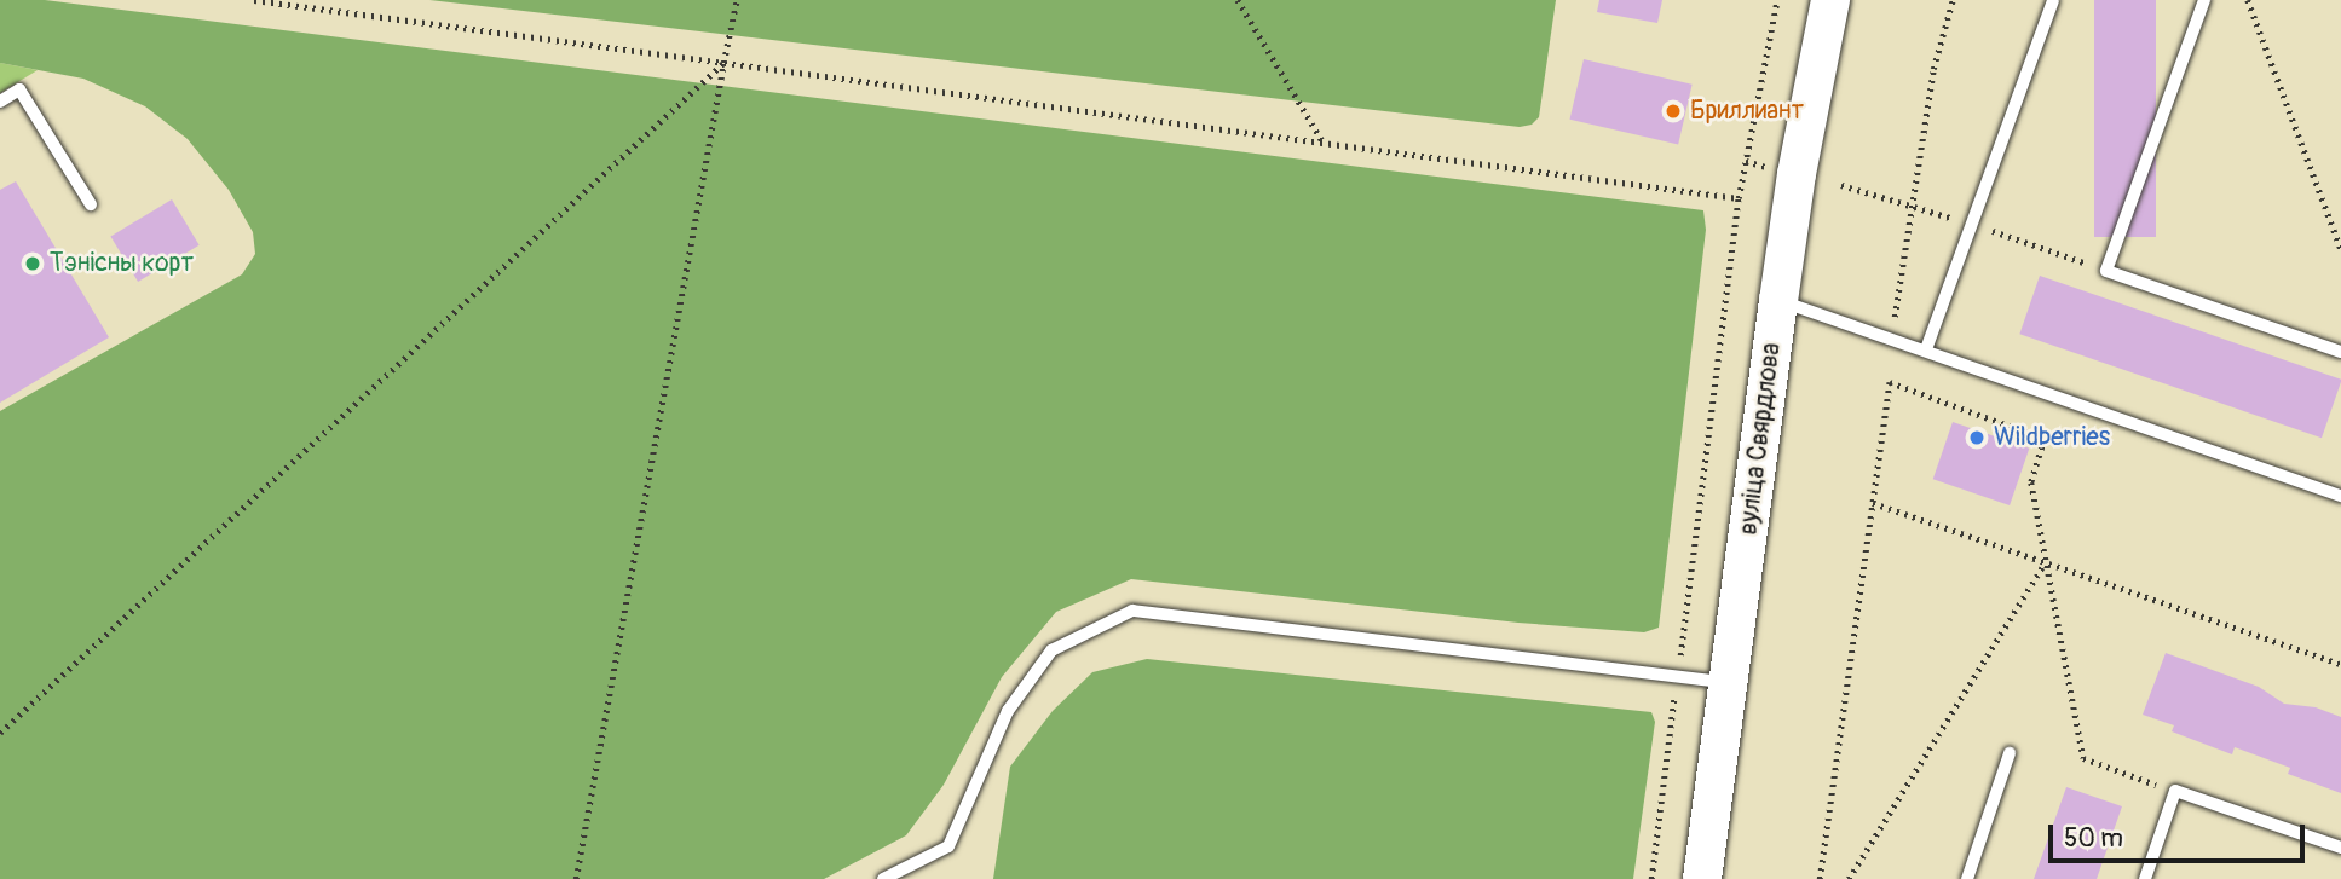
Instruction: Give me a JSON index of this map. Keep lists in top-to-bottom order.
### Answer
{
  "streets": {
    "main road": ["вуліца Свярдлова"]
  },
  "places": ["Бриллиант", "Тэнісны корт", "Wildberries"],
  "scale_bar": "50 m"
}
